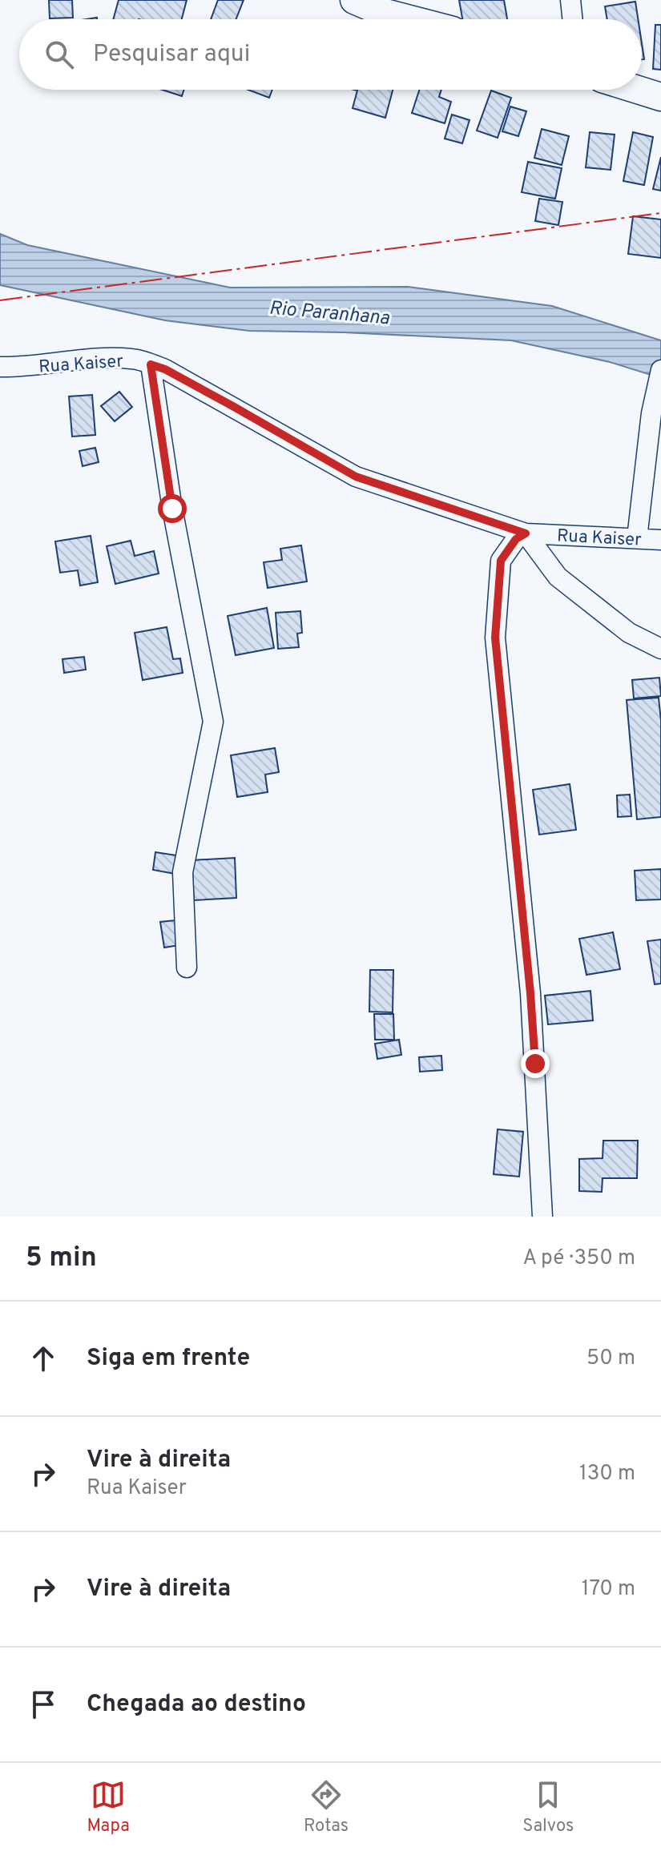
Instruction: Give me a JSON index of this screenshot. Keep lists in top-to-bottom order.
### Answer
{
  "streets": {
    "street": ["Rua Kaiser"]
  },
  "water": ["Rio Paranhana"],
  "page": {
    "search": "Pesquisar aqui",
    "heading": ["5 min", "A pé · 350 m"],
    "list": [
      ["Siga em frente", "50 m"],
      ["Vire à direita", "Rua Kaiser", "130 m"],
      ["Vire à direita", "170 m"],
      "Chegada ao destino"
    ],
    "nav": ["Mapa", "Rotas", "Salvos"]
  }
}
